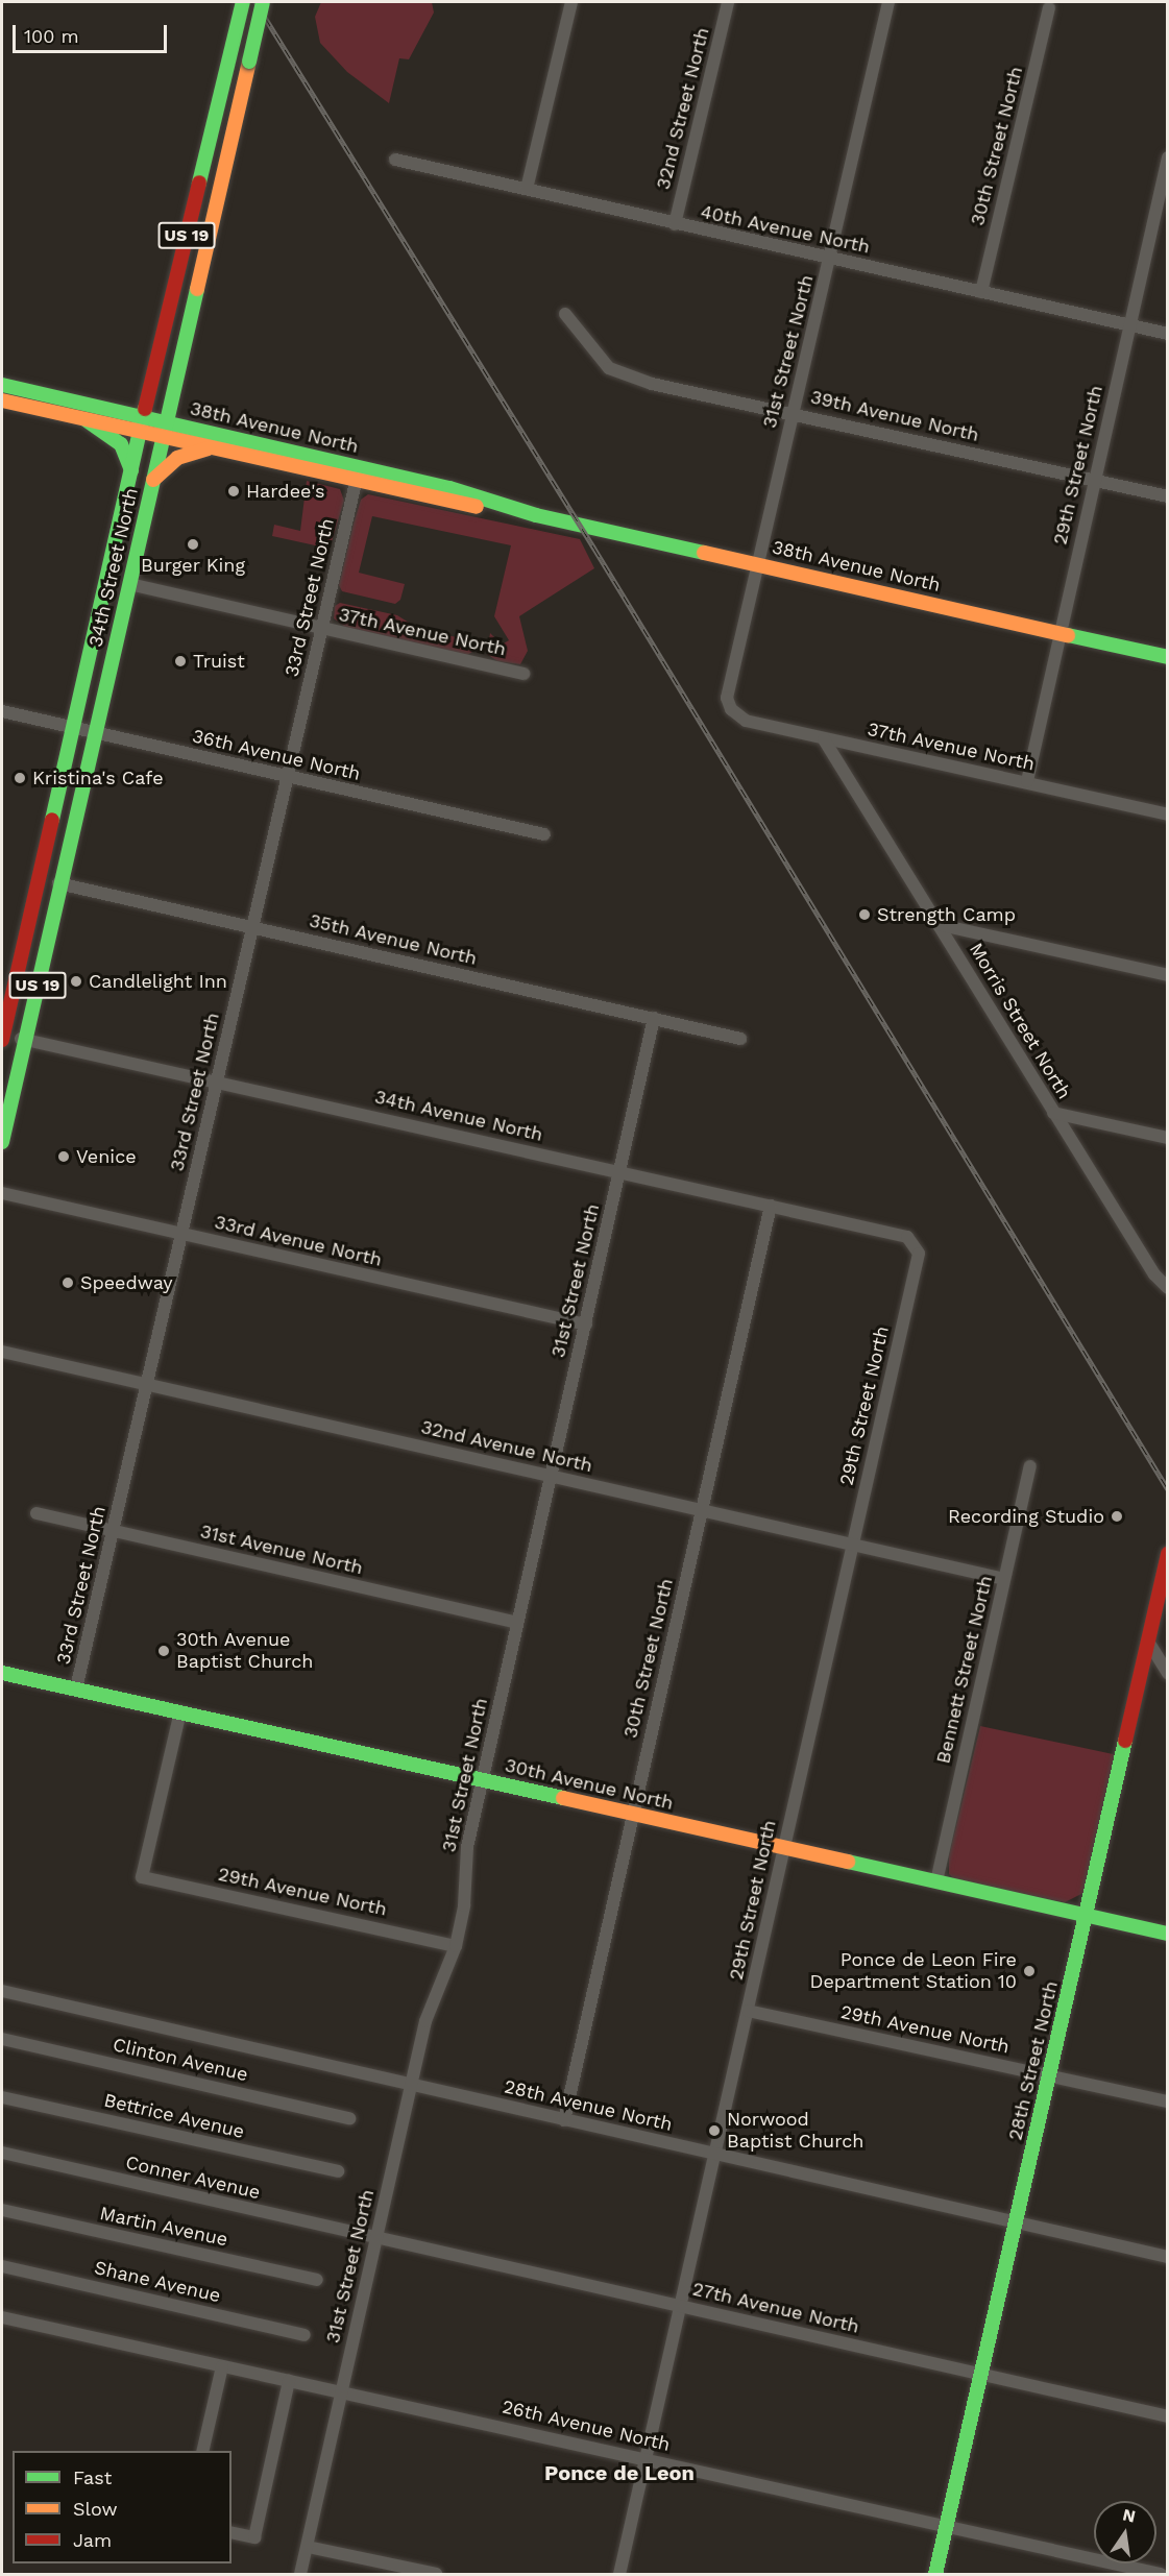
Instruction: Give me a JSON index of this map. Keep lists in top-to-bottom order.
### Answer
{
  "streets": {
    "main road": [
      "US 19",
      "38th Avenue North",
      "34th Street North",
      "30th Avenue North",
      "28th Street North"
    ],
    "street": [
      "32nd Street North",
      "30th Street North",
      "40th Avenue North",
      "31st Street North",
      "39th Avenue North",
      "29th Street North",
      "33rd Street North",
      "37th Avenue North",
      "36th Avenue North",
      "35th Avenue North",
      "Morris Street North",
      "34th Avenue North",
      "33rd Avenue North",
      "32nd Avenue North",
      "31st Avenue North",
      "Bennett Street North",
      "29th Avenue North",
      "Clinton Avenue",
      "28th Avenue North",
      "Bettrice Avenue",
      "Conner Avenue",
      "Martin Avenue",
      "Shane Avenue",
      "27th Avenue North",
      "26th Avenue North"
    ]
  },
  "crossings": [
    ["32nd Street North", "40th Avenue North"],
    ["30th Street North", "40th Avenue North"],
    ["30th Street North", "34th Avenue North"],
    ["30th Street North", "32nd Avenue North"],
    ["30th Street North", "30th Avenue North"],
    ["30th Street North", "28th Avenue North"],
    ["40th Avenue North", "31st Street North"],
    ["40th Avenue North", "29th Street North"],
    ["31st Street North", "39th Avenue North"],
    ["31st Street North", "38th Avenue North"],
    ["31st Street North", "37th Avenue North"],
    ["31st Street North", "35th Avenue North"],
    ["31st Street North", "34th Avenue North"],
    ["31st Street North", "33rd Avenue North"],
    ["31st Street North", "32nd Avenue North"],
    ["31st Street North", "31st Avenue North"],
    ["31st Street North", "30th Avenue North"],
    ["31st Street North", "29th Avenue North"],
    ["31st Street North", "28th Avenue North"],
    ["31st Street North", "Conner Avenue"],
    ["31st Street North", "27th Avenue North"],
    ["31st Street North", "26th Avenue North"],
    ["39th Avenue North", "29th Street North"],
    ["38th Avenue North", "29th Street North"],
    ["38th Avenue North", "34th Street North"],
    ["38th Avenue North", "33rd Street North"],
    ["29th Street North", "37th Avenue North"],
    ["29th Street North", "34th Avenue North"],
    ["29th Street North", "32nd Avenue North"],
    ["29th Street North", "30th Avenue North"],
    ["29th Street North", "29th Avenue North"],
    ["29th Street North", "28th Avenue North"],
    ["29th Street North", "27th Avenue North"],
    ["29th Street North", "26th Avenue North"],
    ["34th Street North", "37th Avenue North"],
    ["34th Street North", "36th Avenue North"],
    ["34th Street North", "35th Avenue North"],
    ["34th Street North", "34th Avenue North"],
    ["33rd Street North", "37th Avenue North"],
    ["33rd Street North", "36th Avenue North"],
    ["33rd Street North", "35th Avenue North"],
    ["33rd Street North", "34th Avenue North"],
    ["33rd Street North", "33rd Avenue North"],
    ["33rd Street North", "32nd Avenue North"],
    ["33rd Street North", "31st Avenue North"],
    ["33rd Street North", "30th Avenue North"],
    ["37th Avenue North", "Morris Street North"],
    ["32nd Avenue North", "Bennett Street North"],
    ["Bennett Street North", "30th Avenue North"],
    ["30th Avenue North", "29th Avenue North"],
    ["30th Avenue North", "28th Street North"],
    ["29th Avenue North", "28th Street North"],
    ["28th Street North", "28th Avenue North"],
    ["28th Street North", "27th Avenue North"],
    ["28th Street North", "26th Avenue North"],
    ["Conner Avenue", "27th Avenue North"]
  ],
  "districts": ["Ponce de Leon"],
  "places": [
    "Hardee's",
    "Burger King",
    "Truist",
    "Kristina's Cafe",
    "Strength Camp",
    "Candlelight Inn",
    "Venice",
    "Speedway",
    "Recording Studio",
    "30th Avenue Baptist Church",
    "Ponce de Leon Fire Department Station 10",
    "Norwood Baptist Church"
  ],
  "legend": ["Fast", "Slow", "Jam"],
  "scale_bar": "100 m",
  "north": "top"
}
